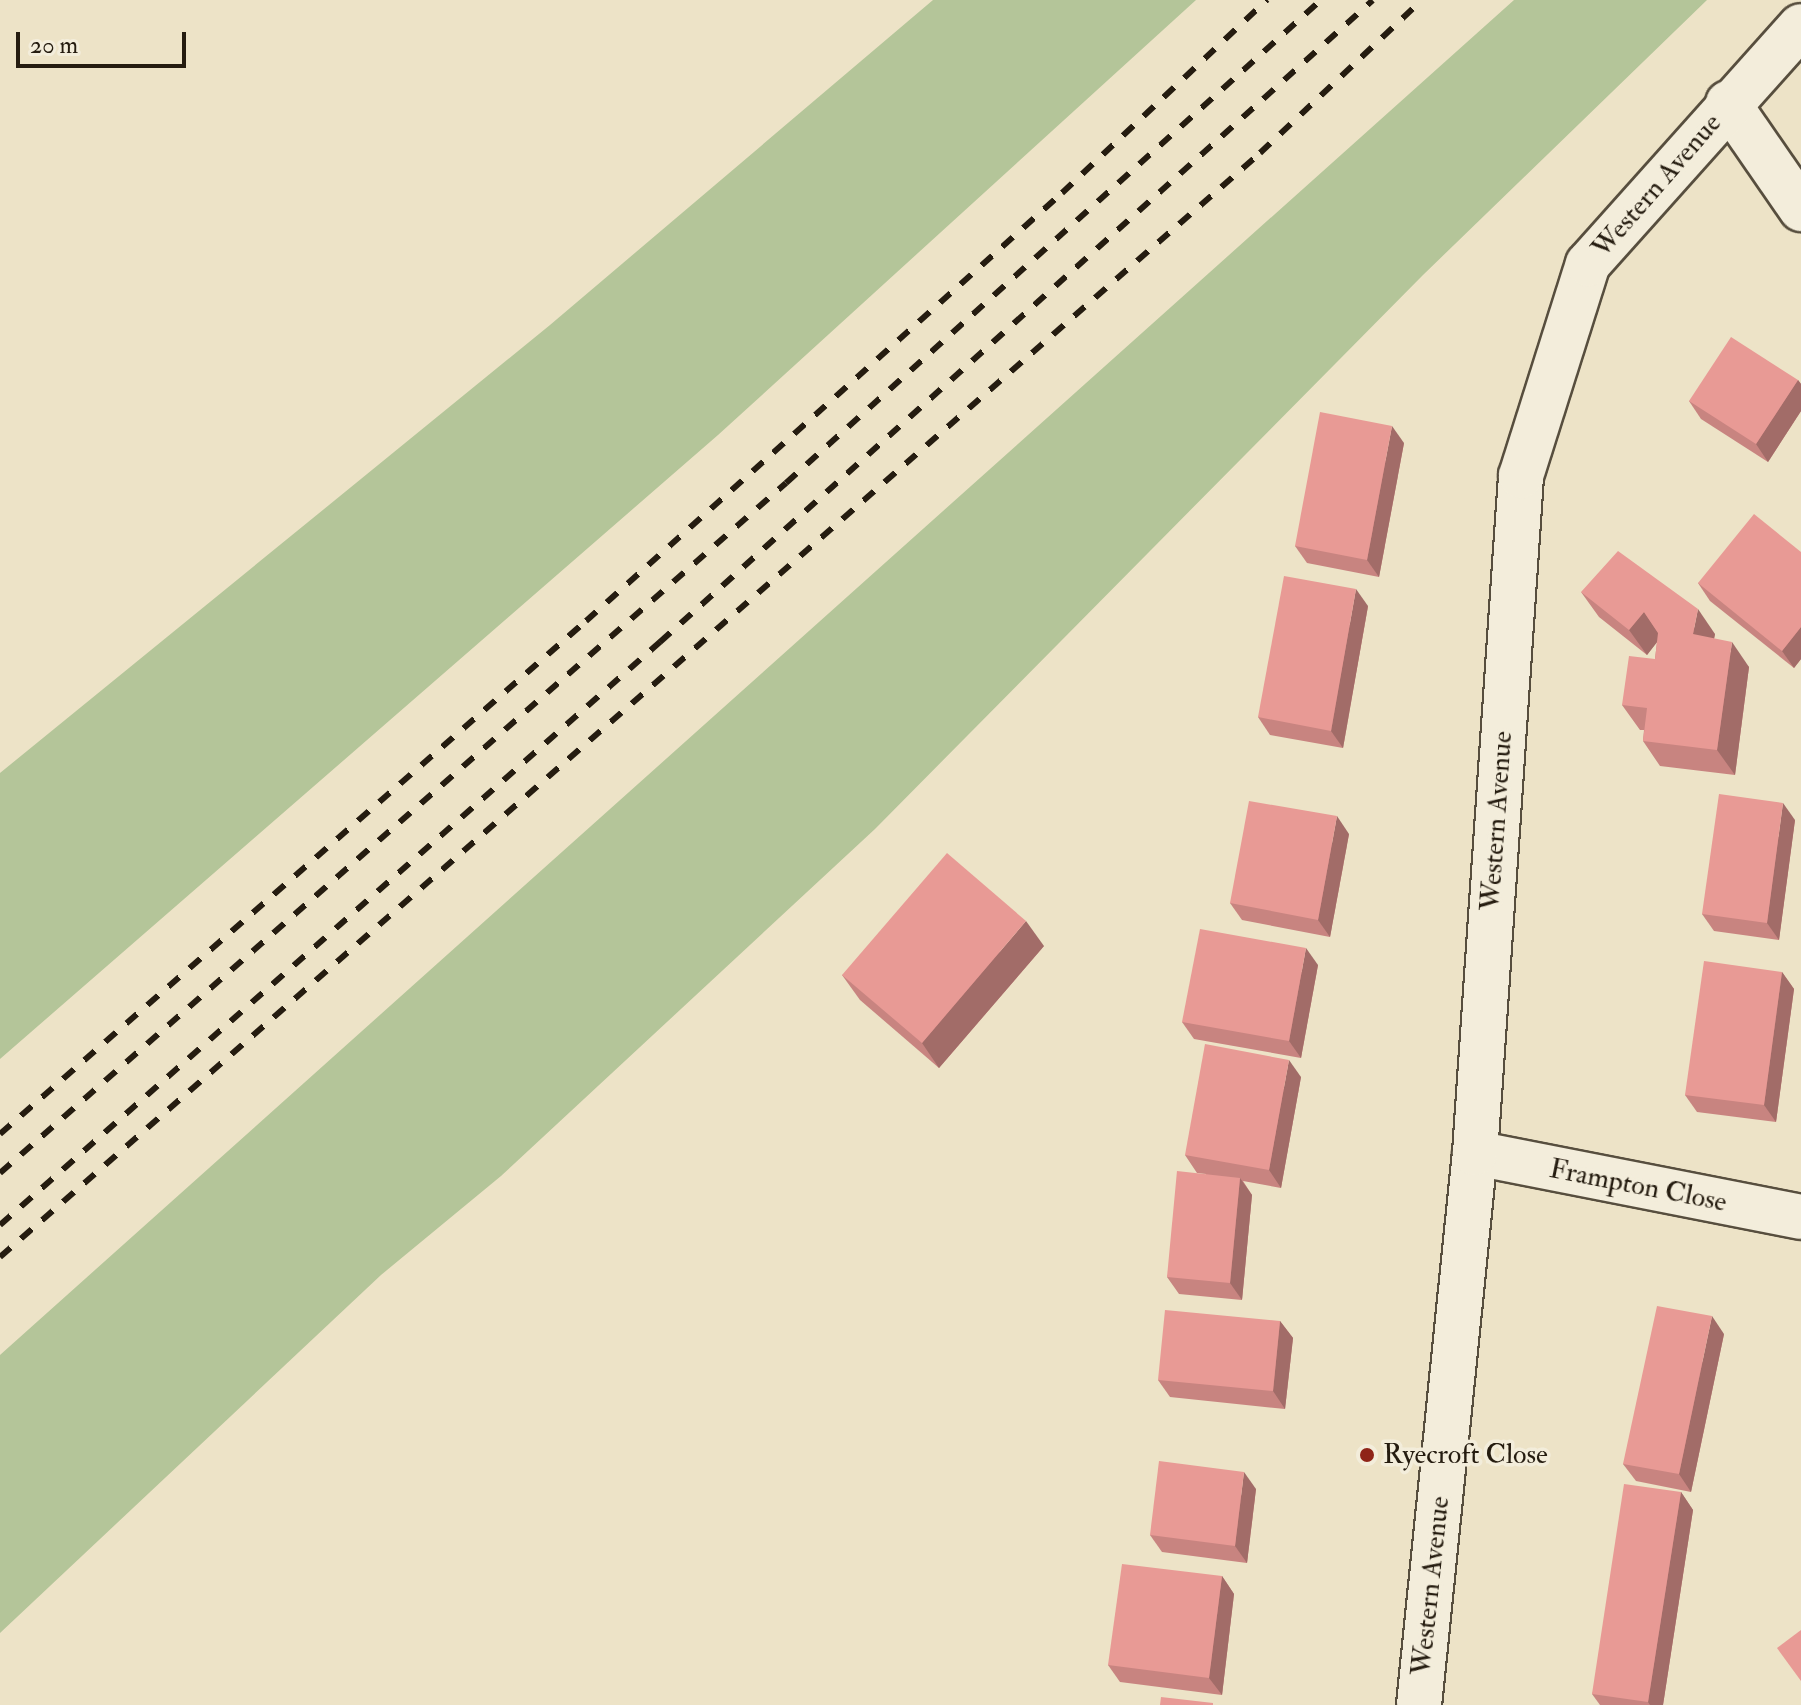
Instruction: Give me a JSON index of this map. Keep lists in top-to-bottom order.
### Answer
{
  "streets": {
    "street": ["Western Avenue", "Frampton Close"]
  },
  "crossings": [
    ["Western Avenue", "Frampton Close"]
  ],
  "places": ["Ryecroft Close"],
  "scale_bar": "20 m"
}
